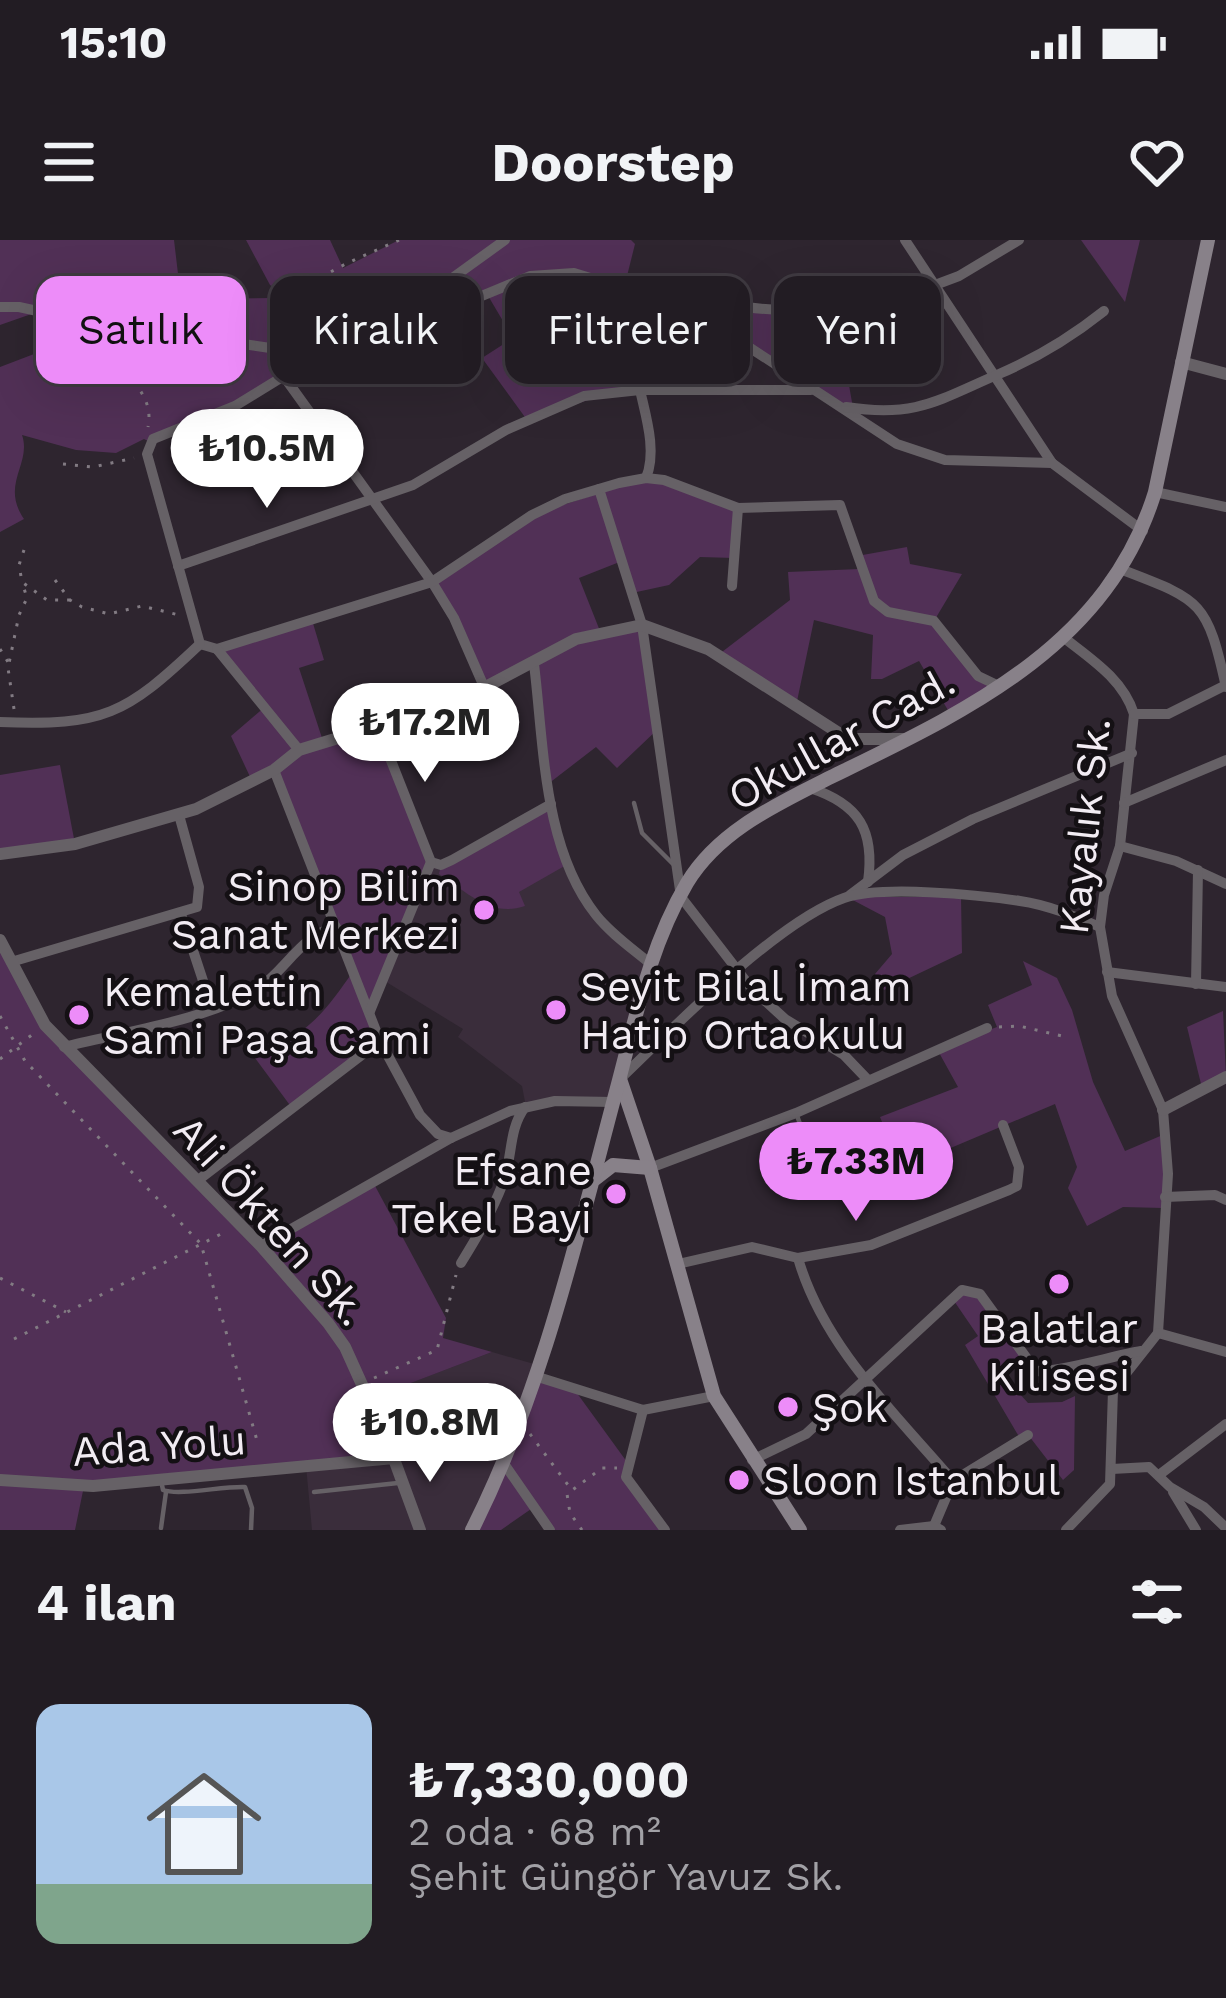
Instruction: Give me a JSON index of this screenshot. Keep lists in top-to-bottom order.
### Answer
{
  "streets": {
    "main road": ["Okullar Cad."],
    "street": ["Kayalık Sk.", "Ali Ökten Sk.", "Ada Yolu"]
  },
  "crossings": [
    ["Okullar Cad.", "Kayalık Sk."],
    ["Ali Ökten Sk.", "Ada Yolu"]
  ],
  "places": [
    "Sinop Bilim Sanat Merkezi",
    "Seyit Bilal İmam Hatip Ortaokulu",
    "Kemalettin Sami Paşa Cami",
    "Efsane Tekel Bayi",
    "Balatlar Kilisesi",
    "Şok",
    "Sloon Istanbul"
  ],
  "page": {
    "status": "15:10",
    "header": "Doorstep",
    "chip": [
      "Satılık",
      "Kiralık",
      "Filtreler",
      "Yeni"
    ],
    "price": [
      "₺10.5M",
      "₺17.2M",
      "₺7.33M",
      "₺10.8M"
    ],
    "heading": "4 ilan",
    "list": [
      {
        "name": "₺7,330,000",
        "note": "2 oda · 68 m² · Şehit Güngör Yavuz Sk."
      }
    ]
  }
}
